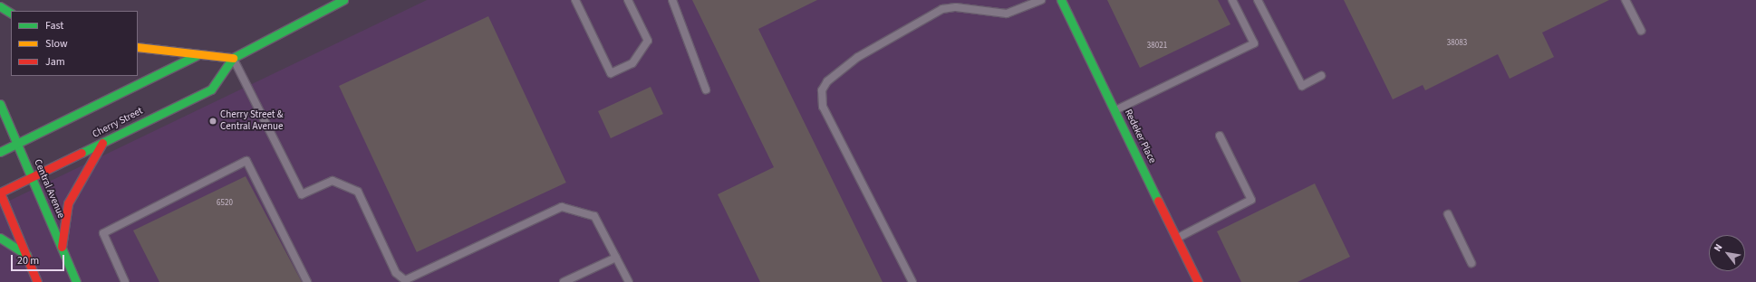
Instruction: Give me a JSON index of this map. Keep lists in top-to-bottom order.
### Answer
{
  "streets": {
    "street": ["Cherry Street", "Redeker Place", "Central Avenue"]
  },
  "crossings": [
    ["Cherry Street", "Central Avenue"]
  ],
  "places": ["Cherry Street & Central Avenue"],
  "house_numbers": ["38083", "38021", "6520"],
  "legend": ["Fast", "Slow", "Jam"],
  "scale_bar": "20 m",
  "north": "top left"
}
